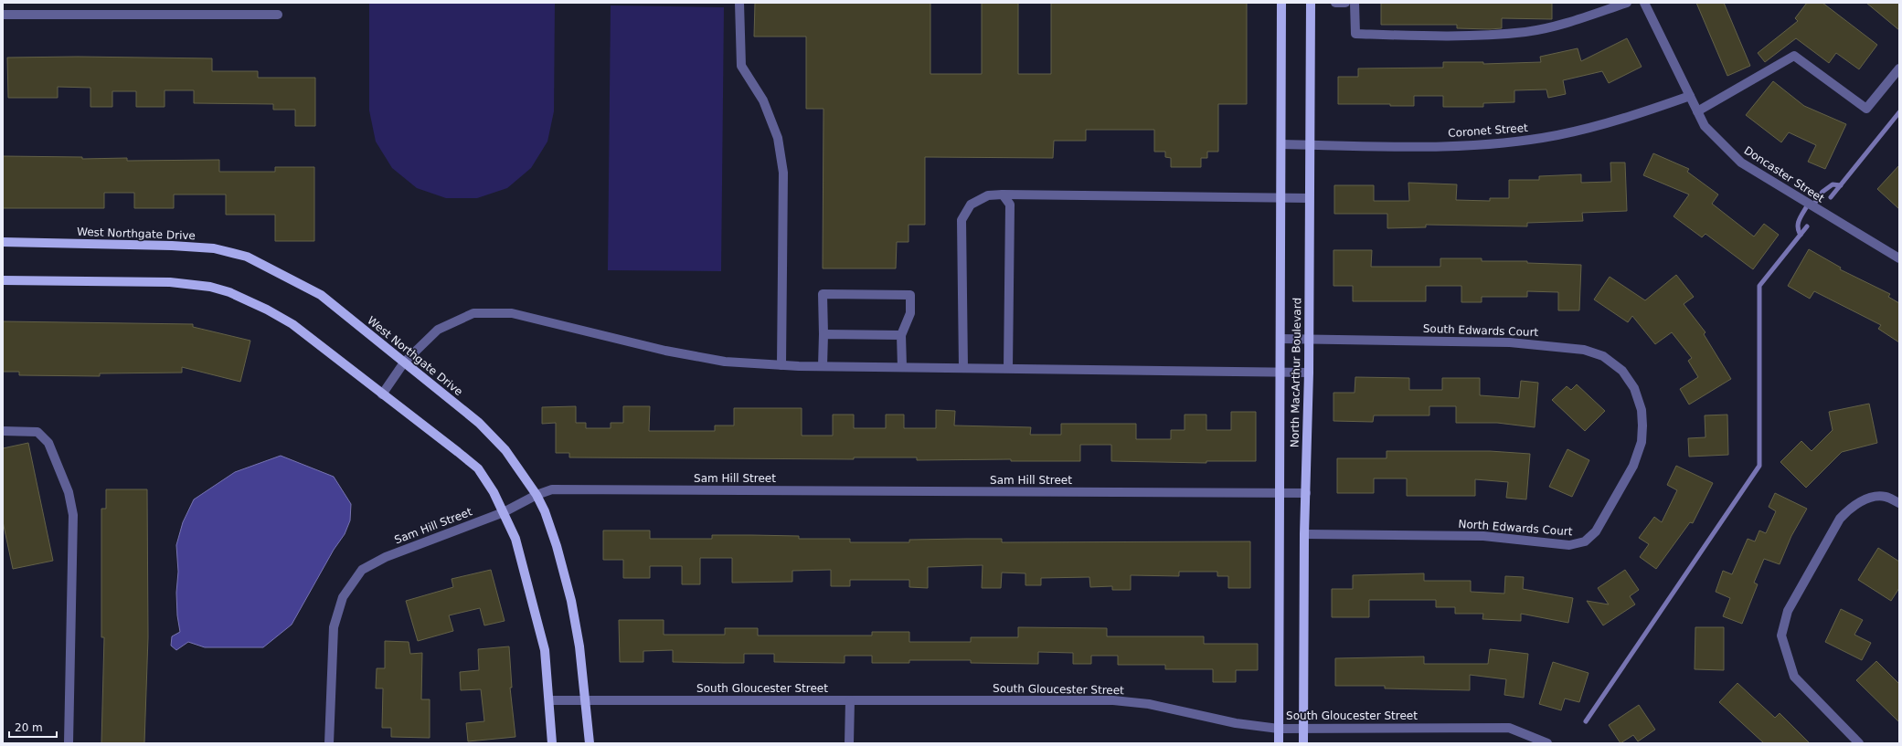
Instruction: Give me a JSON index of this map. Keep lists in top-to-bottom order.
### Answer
{
  "streets": {
    "main road": ["West Northgate Drive", "North MacArthur Boulevard"],
    "street": [
      "Coronet Street",
      "Doncaster Street",
      "South Edwards Court",
      "Sam Hill Street",
      "North Edwards Court",
      "South Gloucester Street"
    ]
  },
  "crossings": [
    ["Coronet Street", "Doncaster Street"],
    ["Coronet Street", "North MacArthur Boulevard"],
    ["West Northgate Drive", "Sam Hill Street"],
    ["West Northgate Drive", "South Gloucester Street"],
    ["South Edwards Court", "North MacArthur Boulevard"],
    ["South Edwards Court", "North Edwards Court"],
    ["North MacArthur Boulevard", "Sam Hill Street"],
    ["North MacArthur Boulevard", "North Edwards Court"],
    ["North MacArthur Boulevard", "South Gloucester Street"]
  ],
  "scale_bar": "20 m"
}
